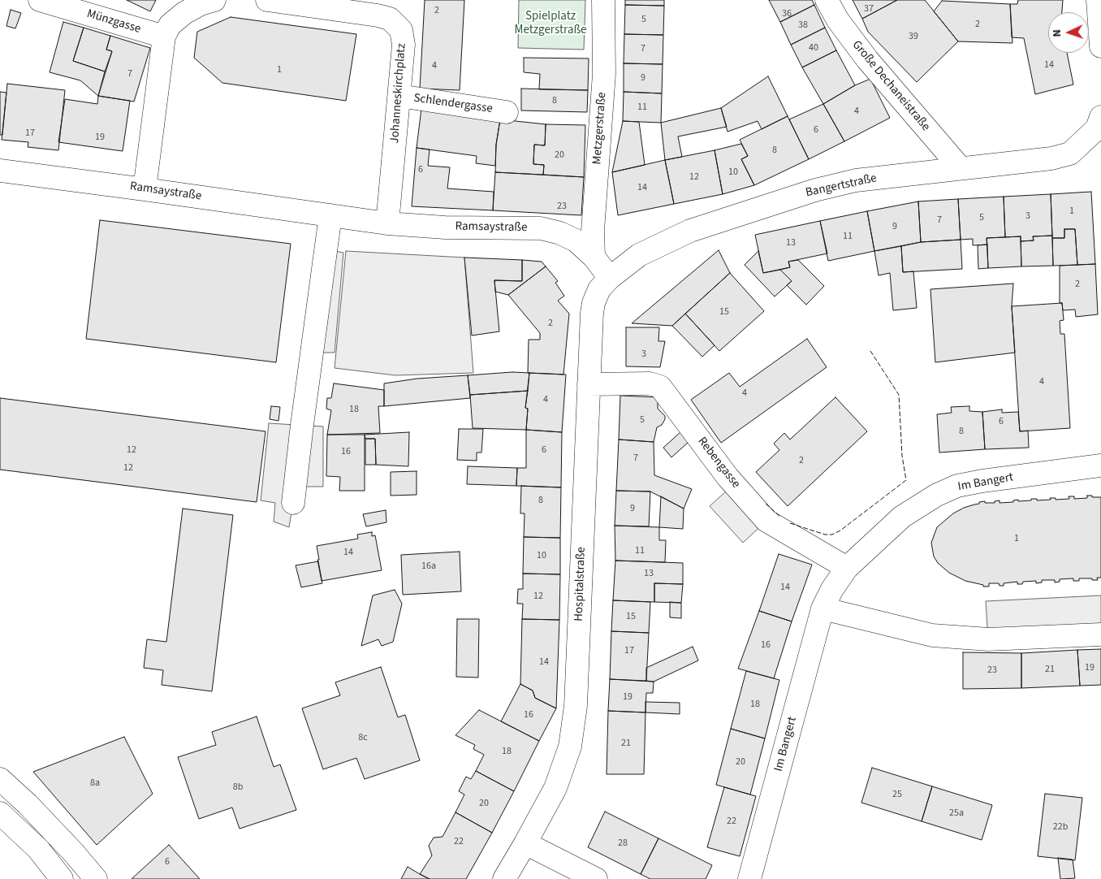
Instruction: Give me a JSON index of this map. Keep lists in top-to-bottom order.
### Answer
{
  "streets": {
    "street": [
      "Münzgasse",
      "Große Dechaneistraße",
      "Johanneskirchplatz",
      "Schlendergasse",
      "Metzgerstraße",
      "Bangertstraße",
      "Ramsaystraße",
      "Rebengasse",
      "Im Bangert",
      "Hospitalstraße"
    ]
  },
  "crossings": [
    ["Große Dechaneistraße", "Bangertstraße"],
    ["Johanneskirchplatz", "Schlendergasse"],
    ["Johanneskirchplatz", "Ramsaystraße"],
    ["Metzgerstraße", "Ramsaystraße"],
    ["Bangertstraße", "Ramsaystraße"],
    ["Bangertstraße", "Hospitalstraße"],
    ["Ramsaystraße", "Hospitalstraße"],
    ["Rebengasse", "Im Bangert"],
    ["Rebengasse", "Hospitalstraße"]
  ],
  "parks": ["Spielplatz Metzgerstraße"],
  "house_numbers": [
    "37",
    "2",
    "36",
    "5",
    "2",
    "38",
    "39",
    "40",
    "7",
    "14",
    "4",
    "1",
    "7",
    "9",
    "8",
    "11",
    "4",
    "6",
    "17",
    "19",
    "8",
    "20",
    "6",
    "10",
    "12",
    "14",
    "23",
    "1",
    "3",
    "5",
    "7",
    "9",
    "11",
    "13",
    "2",
    "15",
    "2",
    "3",
    "4",
    "4",
    "4",
    "18",
    "5",
    "6",
    "8",
    "12",
    "6",
    "16",
    "7",
    "2",
    "12",
    "8",
    "9",
    "1",
    "11",
    "14",
    "10",
    "16a",
    "13",
    "14",
    "12",
    "15",
    "16",
    "17",
    "14",
    "19",
    "21",
    "23",
    "19",
    "18",
    "16",
    "8c",
    "21",
    "18",
    "20",
    "8a",
    "8b",
    "25",
    "20",
    "25a",
    "22",
    "22b",
    "22",
    "28",
    "6"
  ],
  "north": "left"
}
